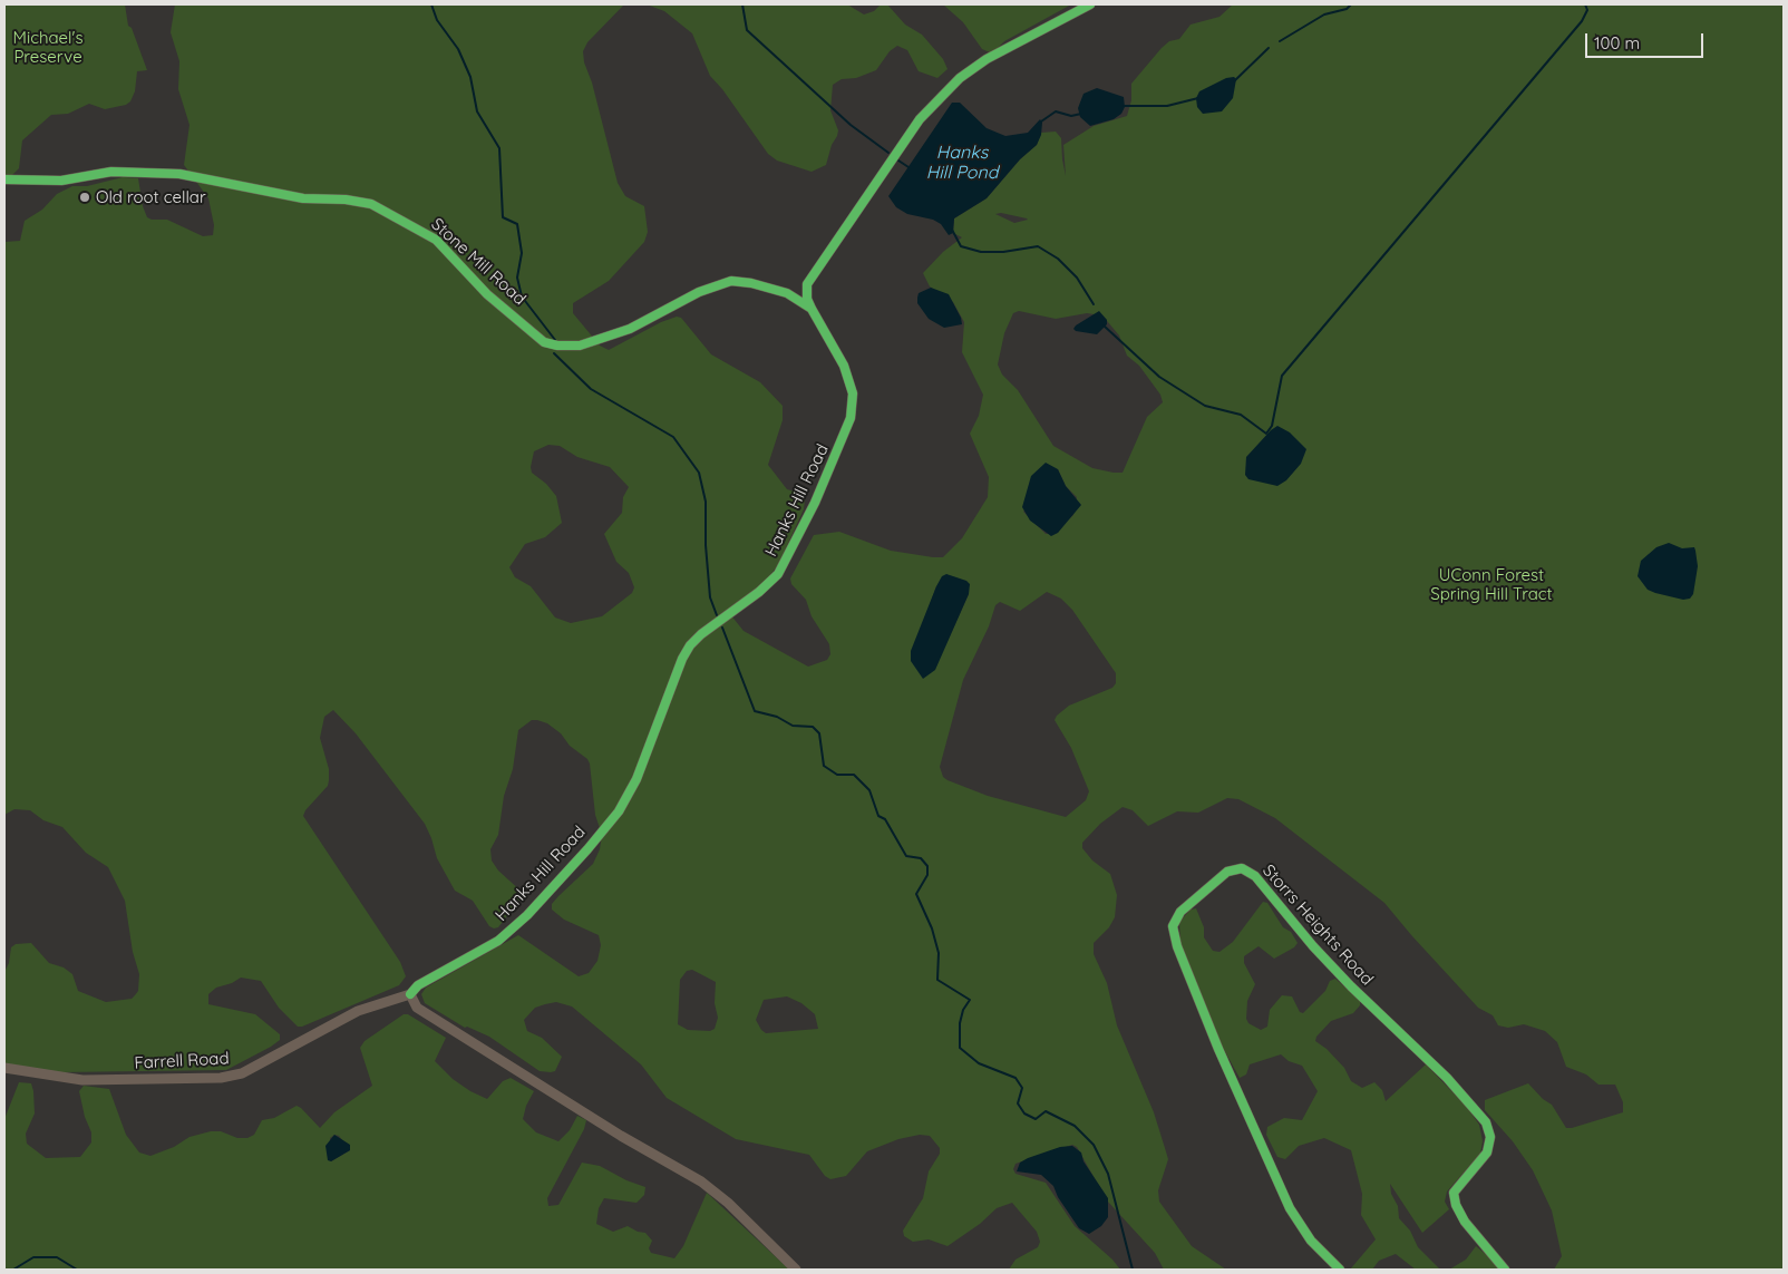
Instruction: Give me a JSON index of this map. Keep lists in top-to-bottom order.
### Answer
{
  "streets": {
    "street": [
      "Stone Mill Road",
      "Hanks Hill Road",
      "Storrs Heights Road",
      "Farrell Road"
    ]
  },
  "crossings": [
    ["Stone Mill Road", "Hanks Hill Road"],
    ["Hanks Hill Road", "Farrell Road"]
  ],
  "water": ["Hanks Hill Pond"],
  "parks": ["Michael's Preserve", "UConn Forest Spring Hill Tract"],
  "places": ["Old root cellar"],
  "scale_bar": "100 m"
}
